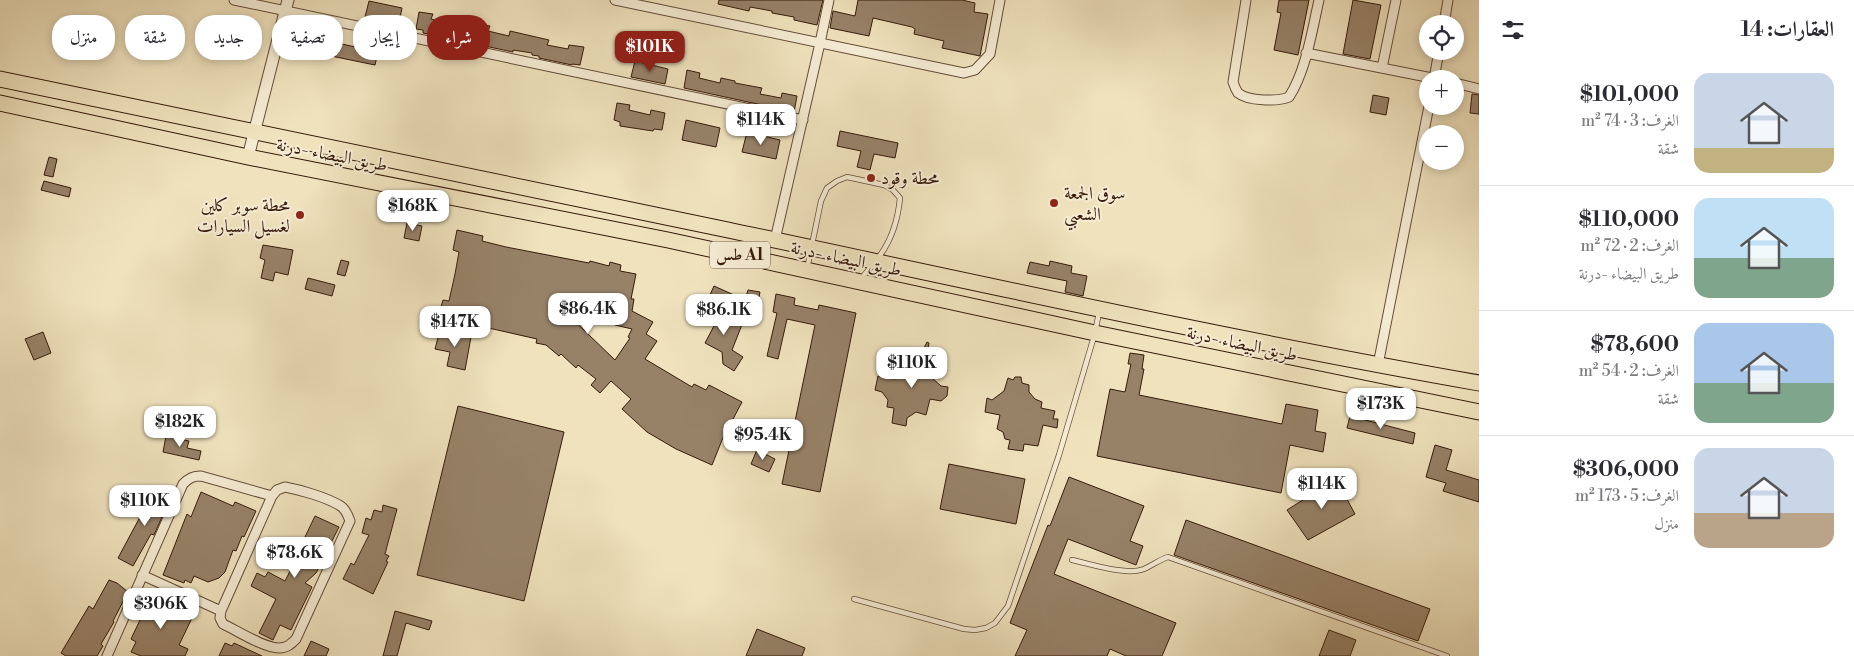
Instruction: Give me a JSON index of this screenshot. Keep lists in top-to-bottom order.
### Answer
{
  "streets": {
    "highway": ["طريق البيضاء -درنة", "طس A1"]
  },
  "places": ["محطة وقود", "سوق الجمعة الشعبي", "محطة سوبر كلين لغسيل السيارات"],
  "page": {
    "heading": "العقارات: 14",
    "map_buttons": ["+", "−"],
    "chip": [
      "شراء",
      "إيجار",
      "تصفية",
      "جديد",
      "شقة",
      "منزل"
    ],
    "price": [
      "$101K",
      "$114K",
      "$168K",
      "$86.4K",
      "$86.1K",
      "$147K",
      "$110K",
      "$173K",
      "$182K",
      "$95.4K",
      "$114K",
      "$110K",
      "$78.6K",
      "$306K"
    ],
    "list": [
      {
        "name": "$101,000",
        "note": "الغرف: 3 · 74 m² · شقة"
      },
      {
        "name": "$110,000",
        "note": "الغرف: 2 · 72 m² · طريق البيضاء -درنة"
      },
      {
        "name": "$78,600",
        "note": "الغرف: 2 · 54 m² · شقة"
      },
      {
        "name": "$306,000",
        "note": "الغرف: 5 · 173 m² · منزل"
      }
    ]
  }
}
